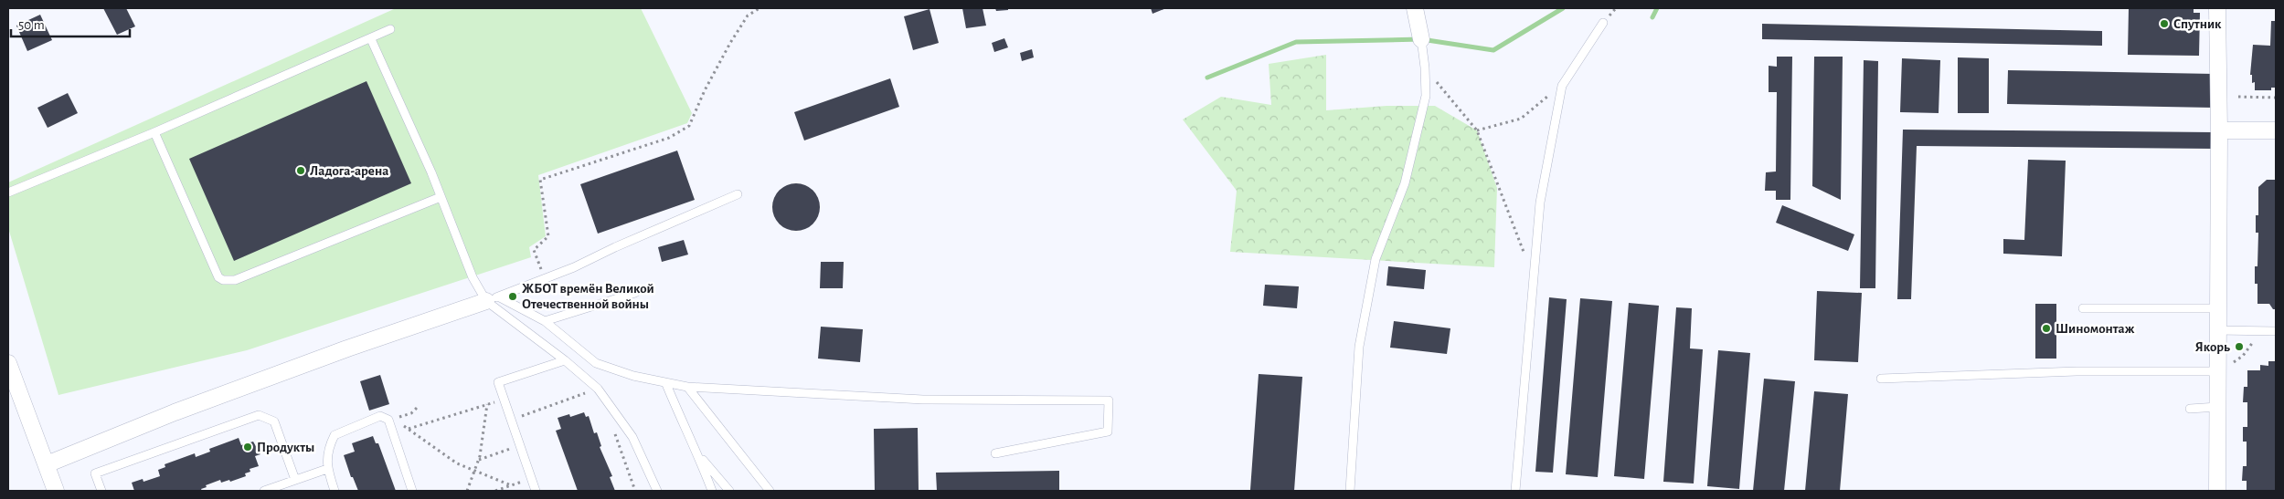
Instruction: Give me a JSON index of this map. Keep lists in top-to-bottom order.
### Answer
{
  "places": [
    "Спутник",
    "Ладога-арена",
    "ЖБОТ времён Великой Отечественной войны",
    "Шиномонтаж",
    "Якорь",
    "Продукты"
  ],
  "scale_bar": "50 m"
}
